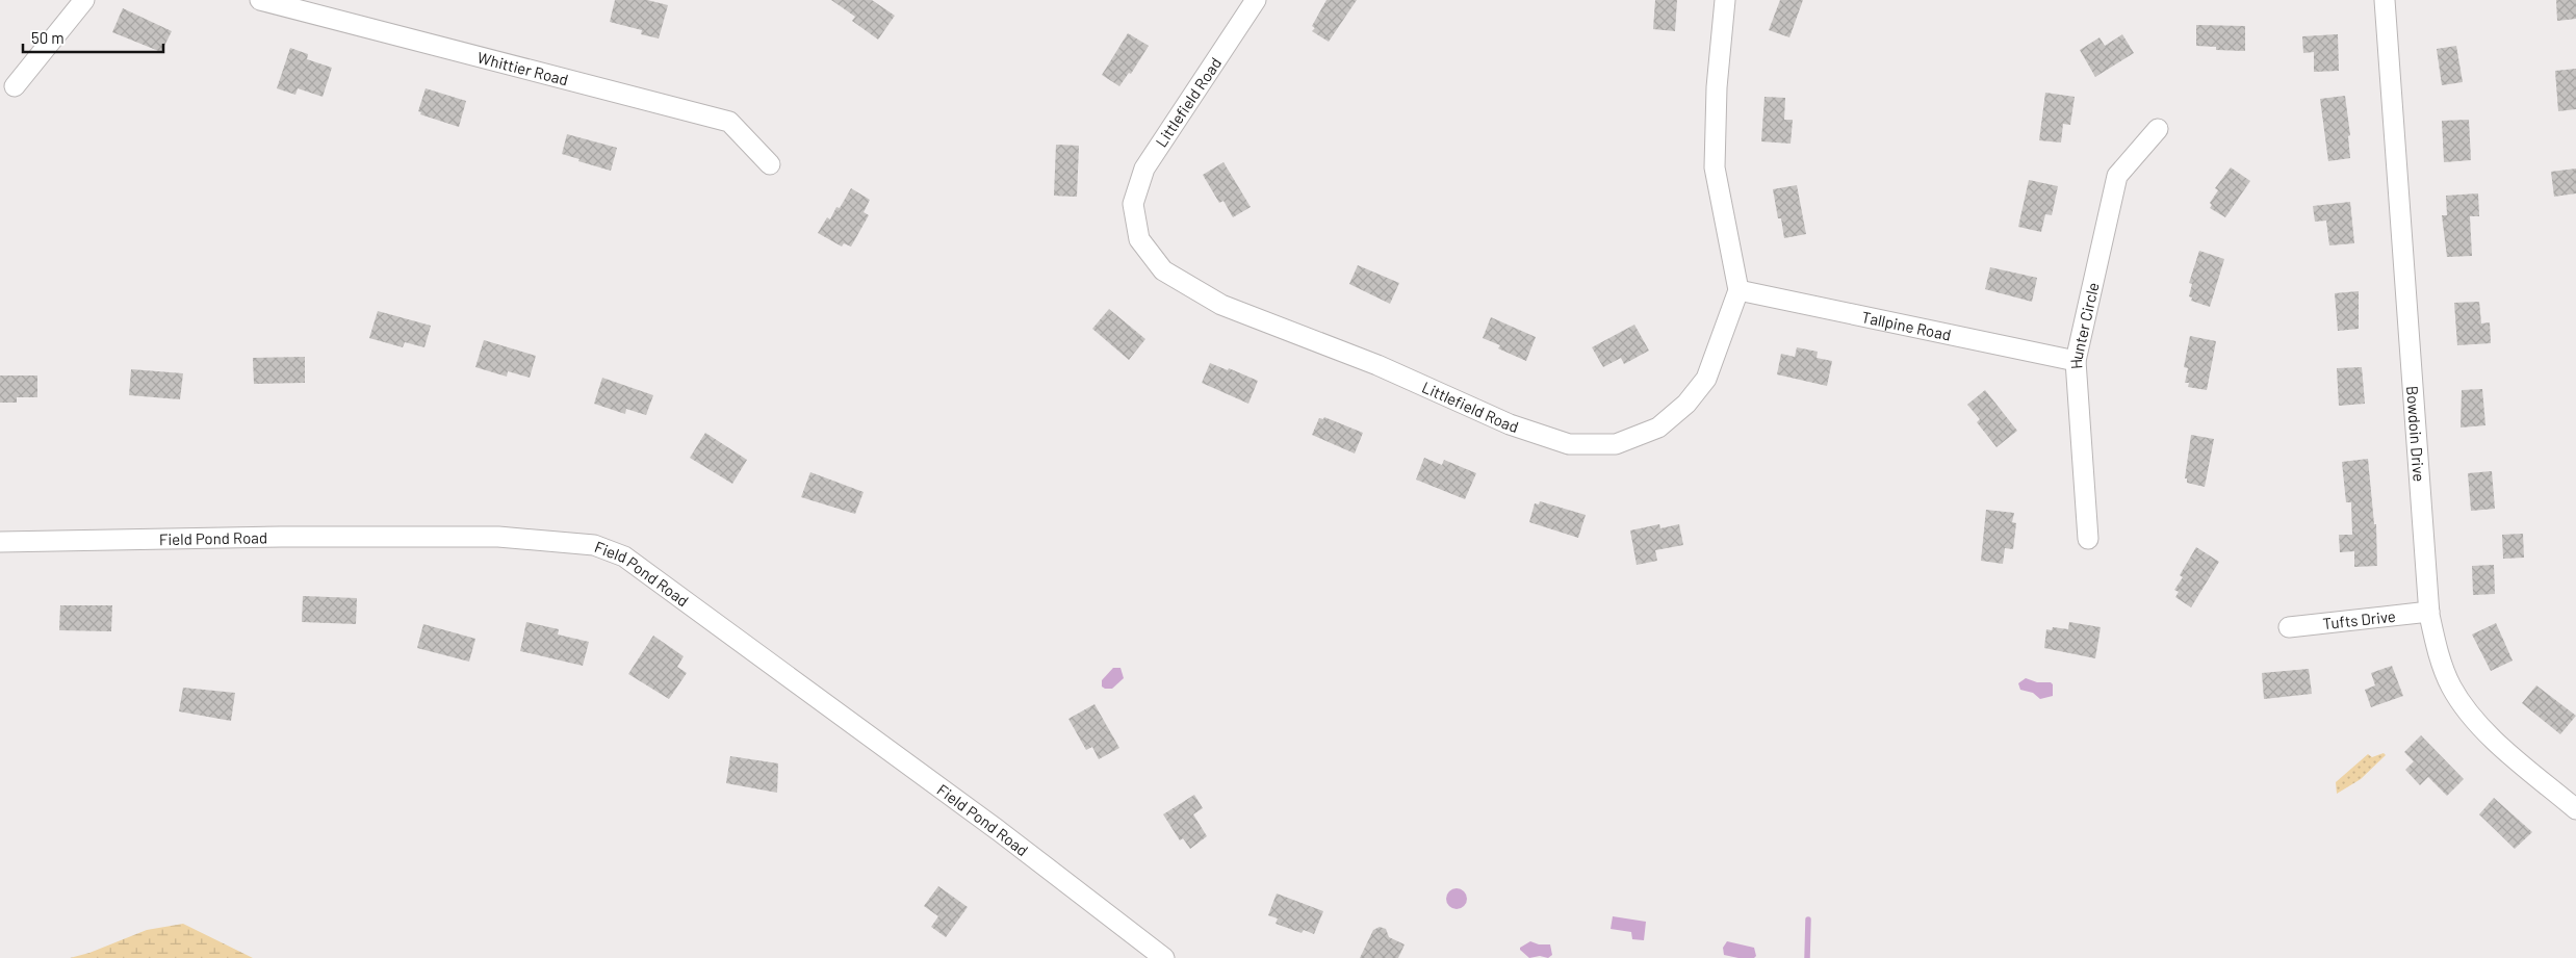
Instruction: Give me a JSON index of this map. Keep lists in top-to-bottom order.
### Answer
{
  "streets": {
    "street": [
      "Whittier Road",
      "Littlefield Road",
      "Tallpine Road",
      "Hunter Circle",
      "Bowdoin Drive",
      "Field Pond Road",
      "Tufts Drive"
    ]
  },
  "crossings": [
    ["Littlefield Road", "Tallpine Road"],
    ["Tallpine Road", "Hunter Circle"],
    ["Bowdoin Drive", "Tufts Drive"]
  ],
  "scale_bar": "50 m"
}
